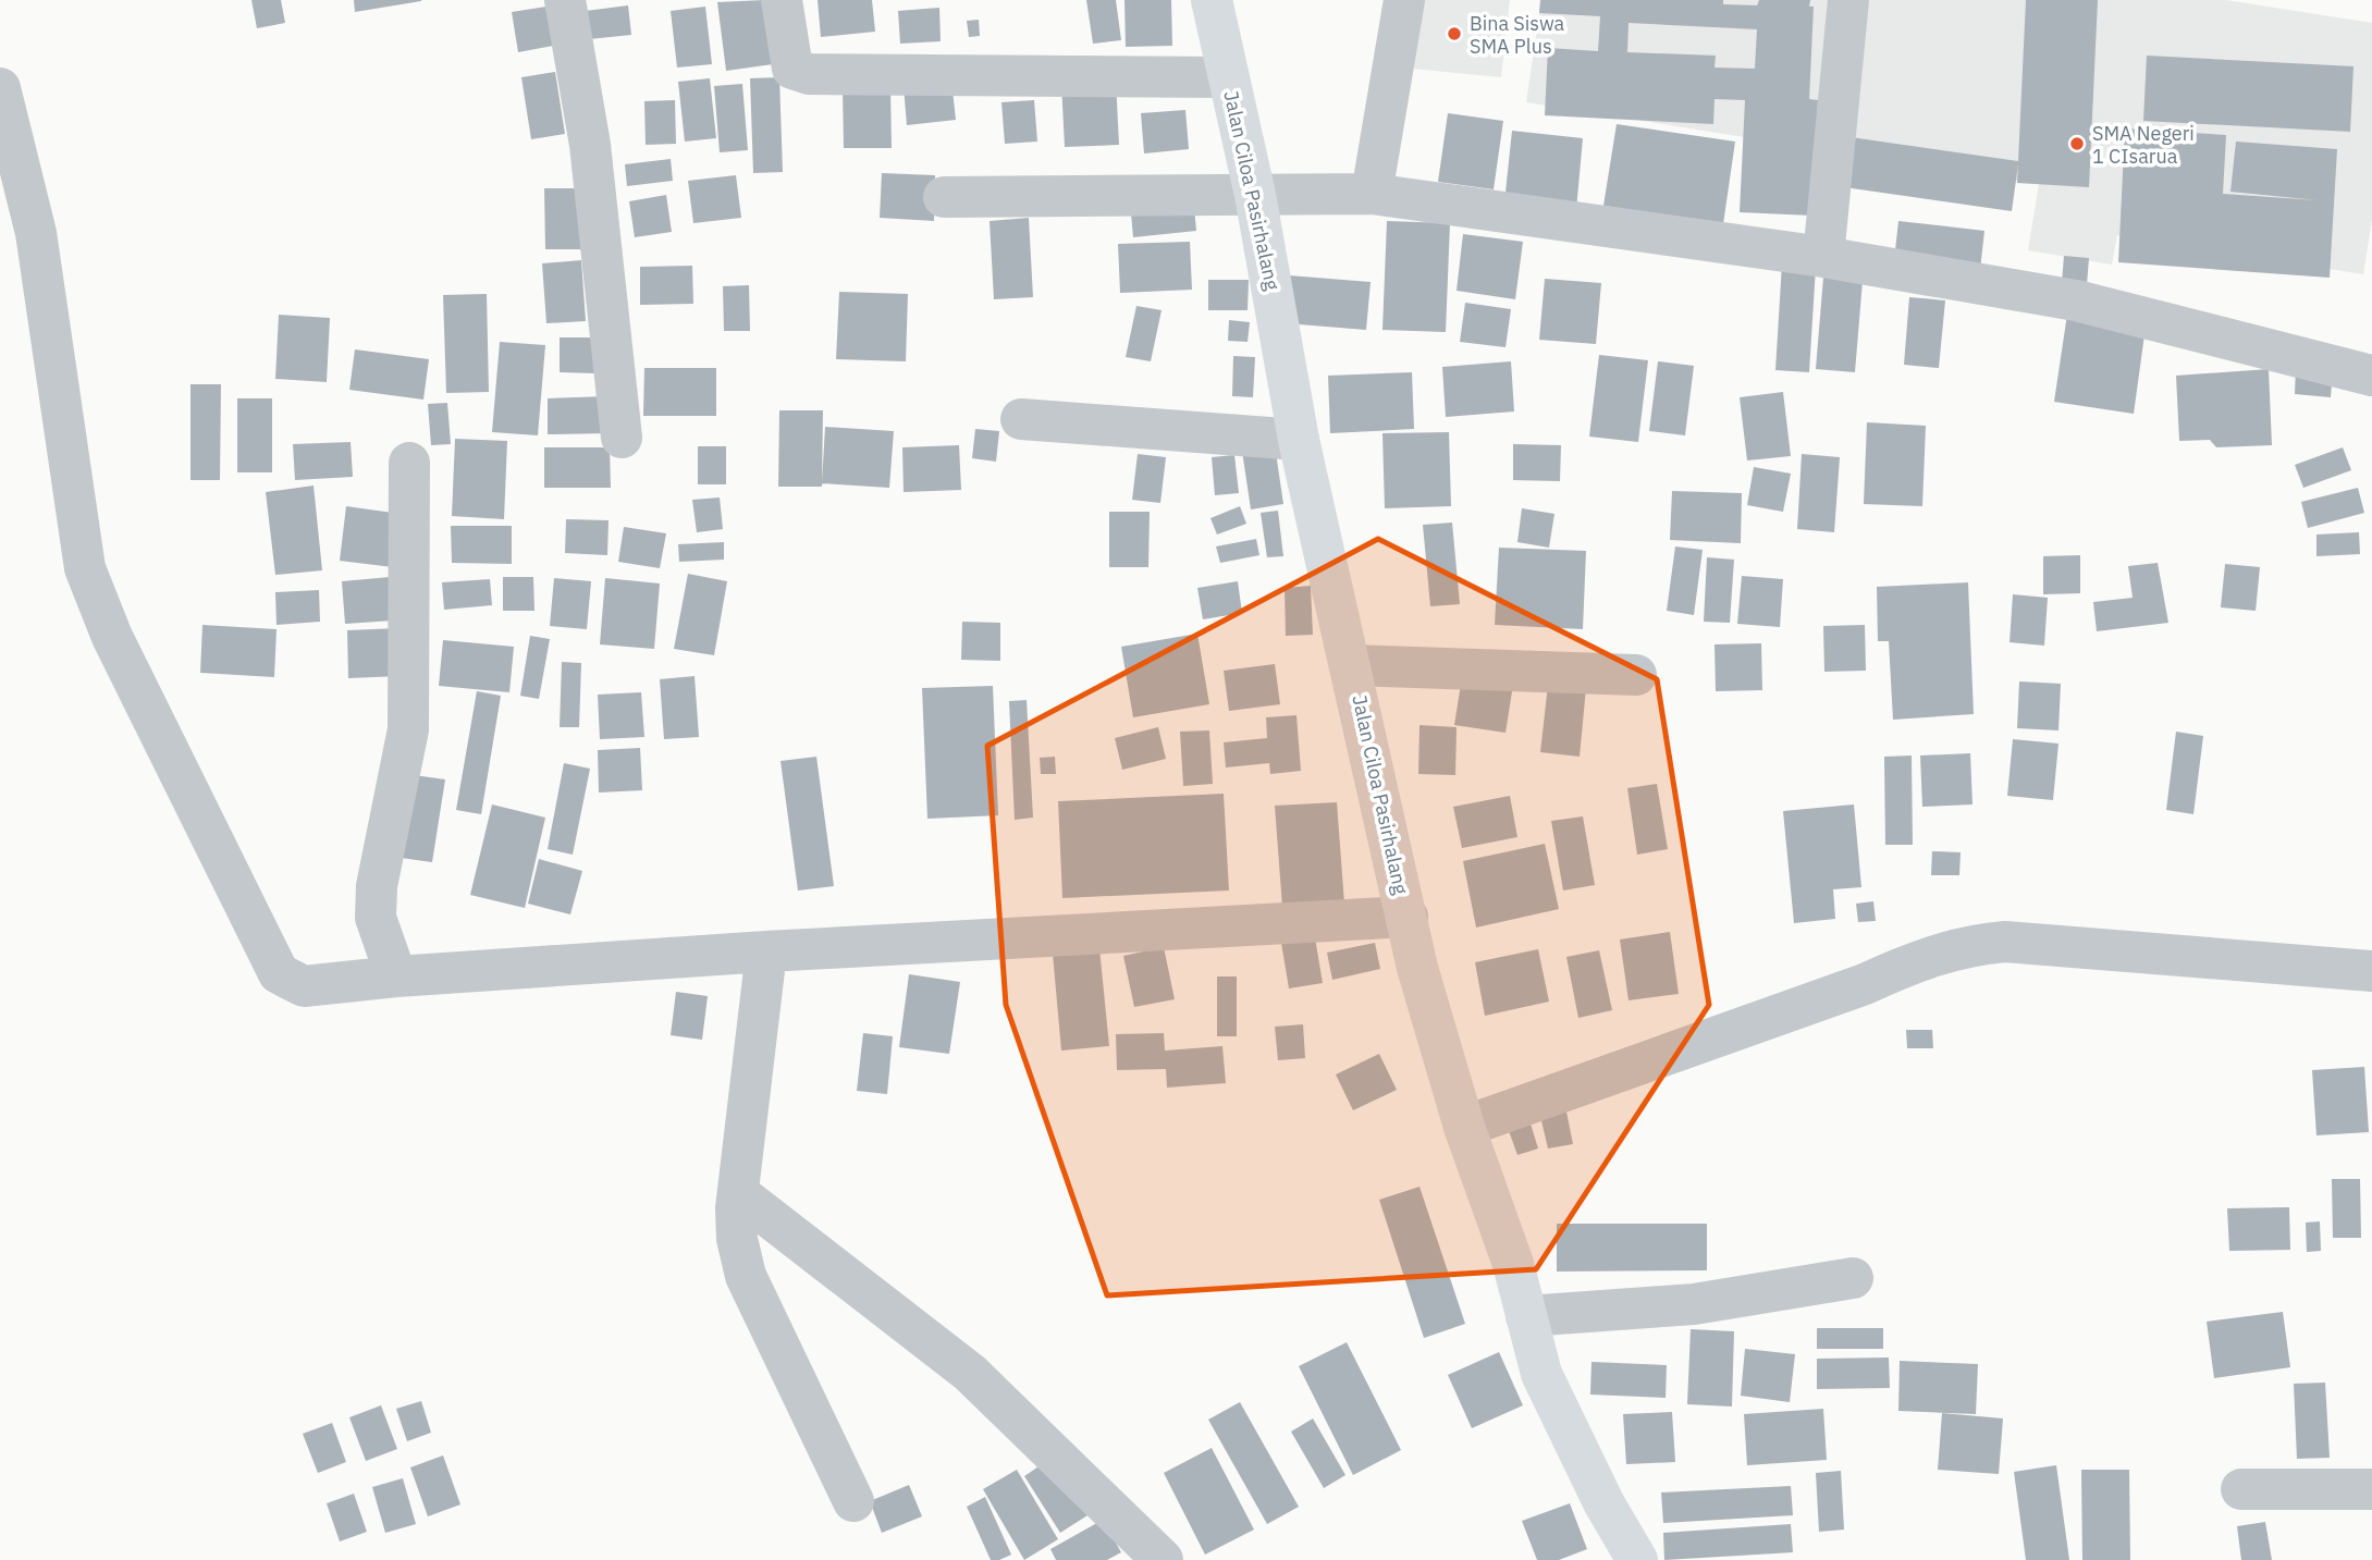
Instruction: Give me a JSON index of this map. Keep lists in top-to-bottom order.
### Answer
{
  "streets": {
    "main road": ["Jalan Ciloa Pasirhalang"]
  },
  "places": ["Bina Siswa SMA Plus", "SMA Negeri 1 CIsarua"]
}
